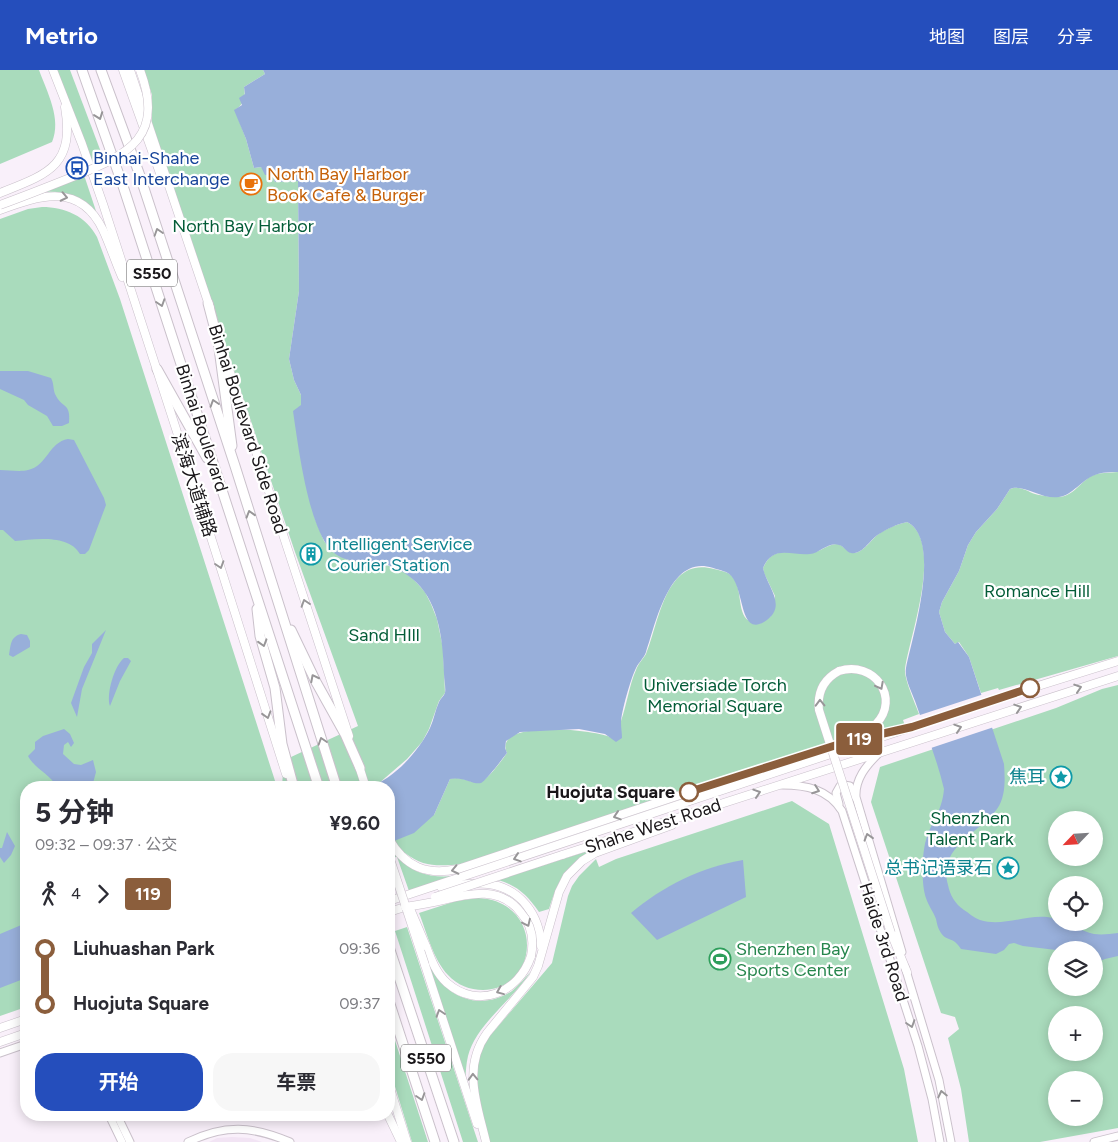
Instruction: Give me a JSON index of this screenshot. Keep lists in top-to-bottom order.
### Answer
{
  "streets": {
    "highway": ["S550", "Binhai Boulevard"],
    "main road": [
      "Binhai Boulevard Side Road",
      "滨海大道辅路",
      "Shahe West Road",
      "Haide 3rd Road"
    ]
  },
  "crossings": [
    ["Shahe West Road", "Haide 3rd Road"]
  ],
  "one_way": ["Binhai Boulevard Side Road", "滨海大道辅路"],
  "parks": [
    "North Bay Harbor",
    "Romance Hill",
    "Sand HIll",
    "Universiade Torch Memorial Square",
    "Shenzhen Talent Park"
  ],
  "places": {
    "bus stop": ["Binhai-Shahe East Interchange"],
    "cafe": ["North Bay Harbor Book Cafe & Burger"],
    "building": ["Intelligent Service Courier Station"],
    "place": ["焦耳", "总书记语录石"],
    "other": ["Huojuta Square"],
    "sports": ["Shenzhen Bay Sports Center"]
  },
  "lines": ["bus line 119"],
  "north": "bottom left",
  "page": {
    "header": "Metrio",
    "nav": ["地图", "图层", "分享"],
    "on_map": "119",
    "heading": ["5 分钟", "09:32 – 09:37 · 公交", "¥9.60"],
    "map_buttons": ["+", "−"],
    "legs": ["4", "119"],
    "list": [
      {
        "name": "Liuhuashan Park",
        "value": "09:36"
      },
      {
        "name": "Huojuta Square",
        "value": "09:37"
      }
    ],
    "buttons": ["开始", "车票"]
  }
}
